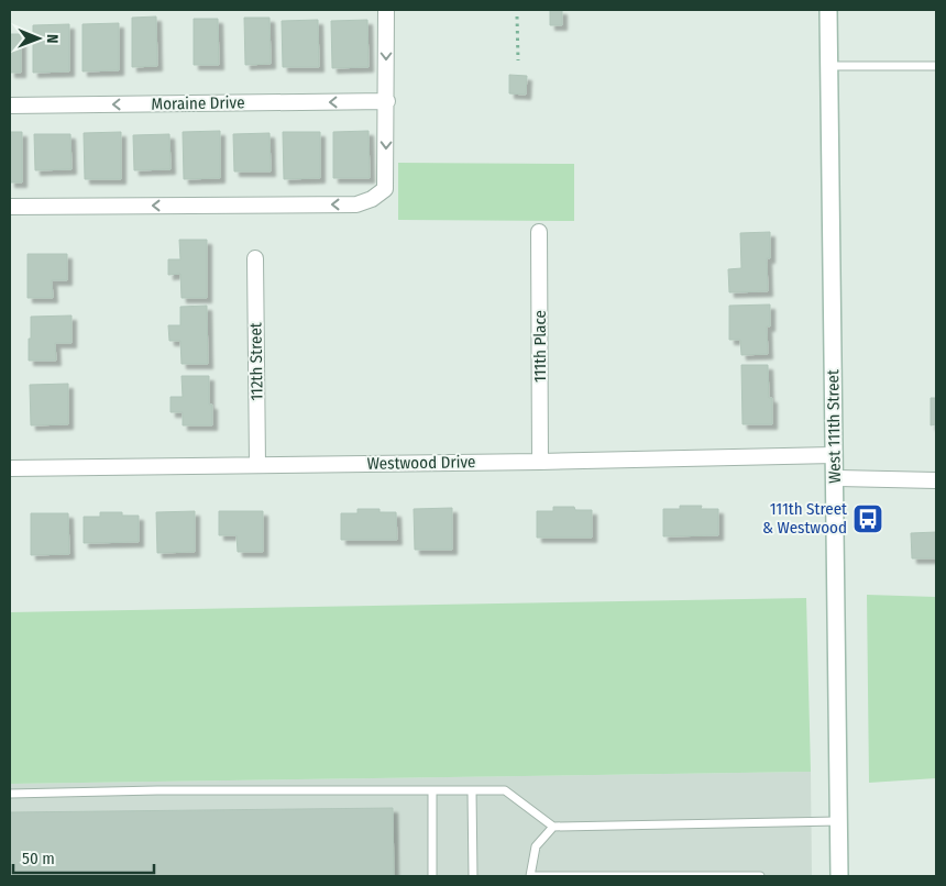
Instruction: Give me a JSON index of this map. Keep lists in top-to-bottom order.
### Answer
{
  "streets": {
    "main road": ["West 111th Street"],
    "street": [
      "Moraine Drive",
      "111th Place",
      "112th Street",
      "Westwood Drive"
    ]
  },
  "crossings": [
    ["111th Place", "Westwood Drive"],
    ["112th Street", "Westwood Drive"],
    ["West 111th Street", "Westwood Drive"]
  ],
  "one_way": ["Moraine Drive"],
  "places": {
    "bus stop": ["111th Street & Westwood"]
  },
  "scale_bar": "50 m",
  "north": "right"
}
